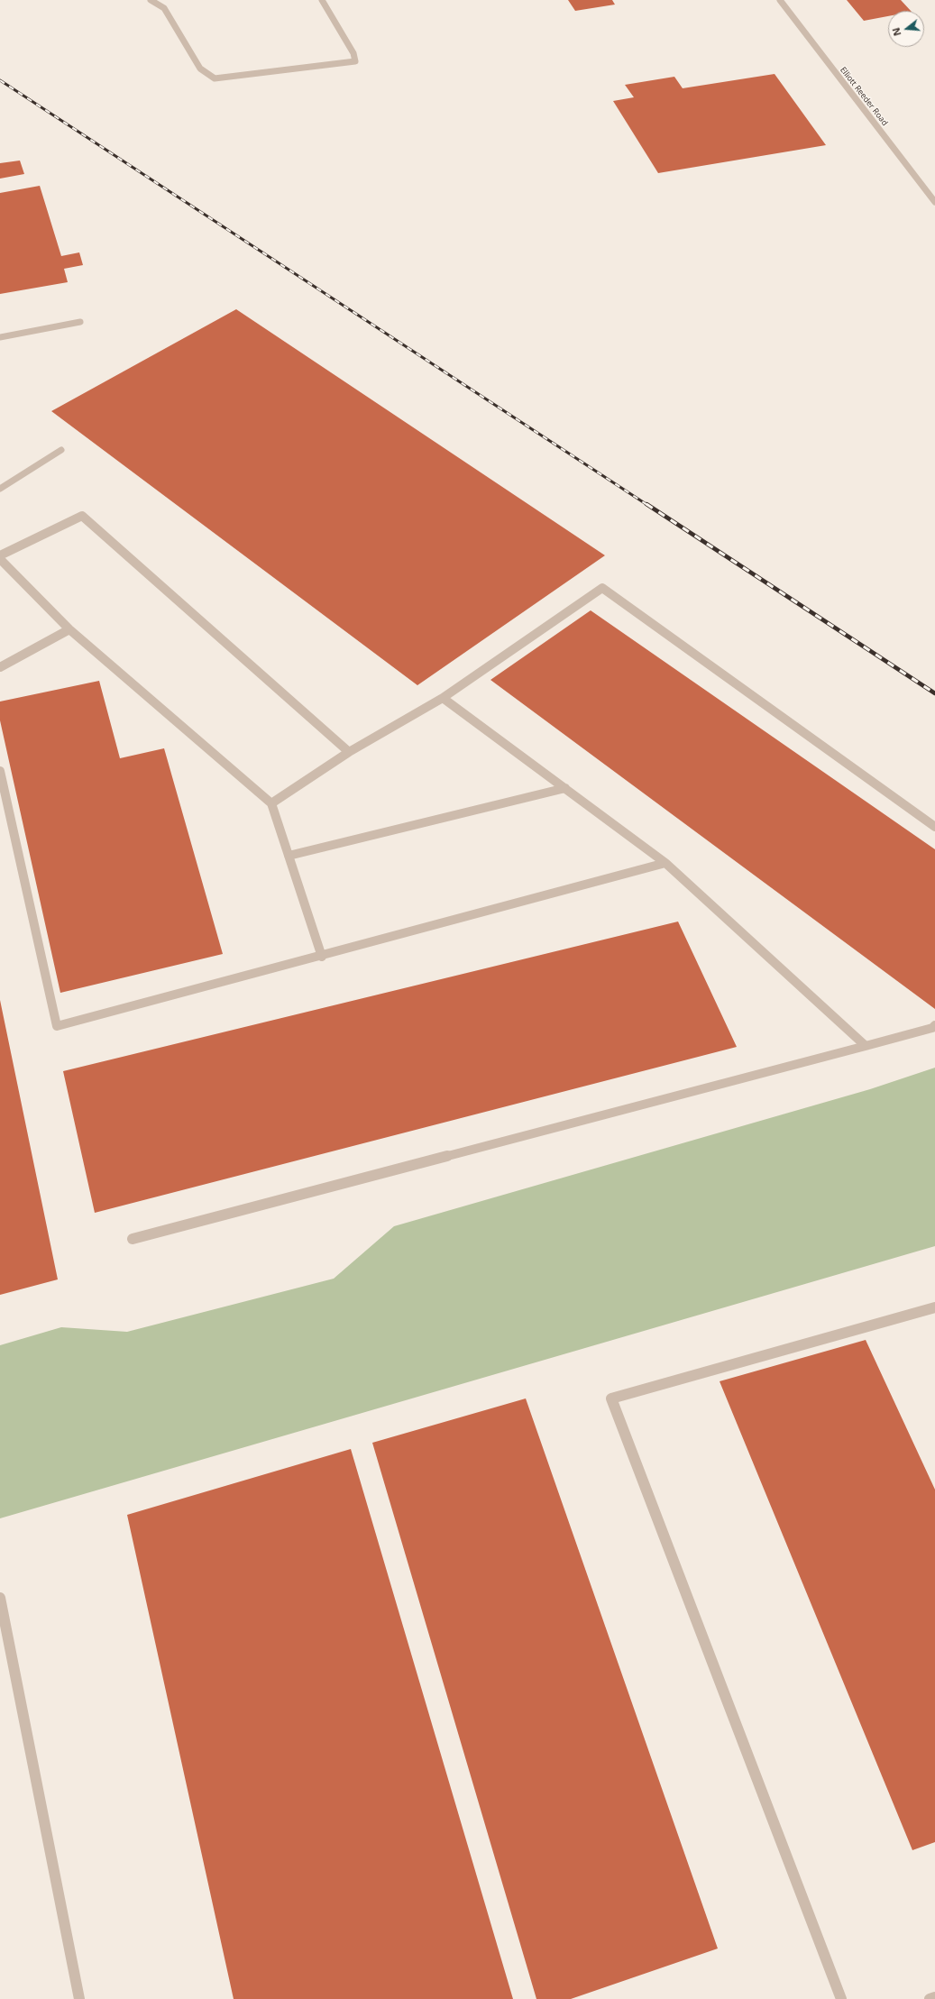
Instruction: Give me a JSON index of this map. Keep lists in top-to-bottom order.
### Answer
{
  "streets": {
    "street": ["Elliott Reeder Road"]
  },
  "north": "left"
}
